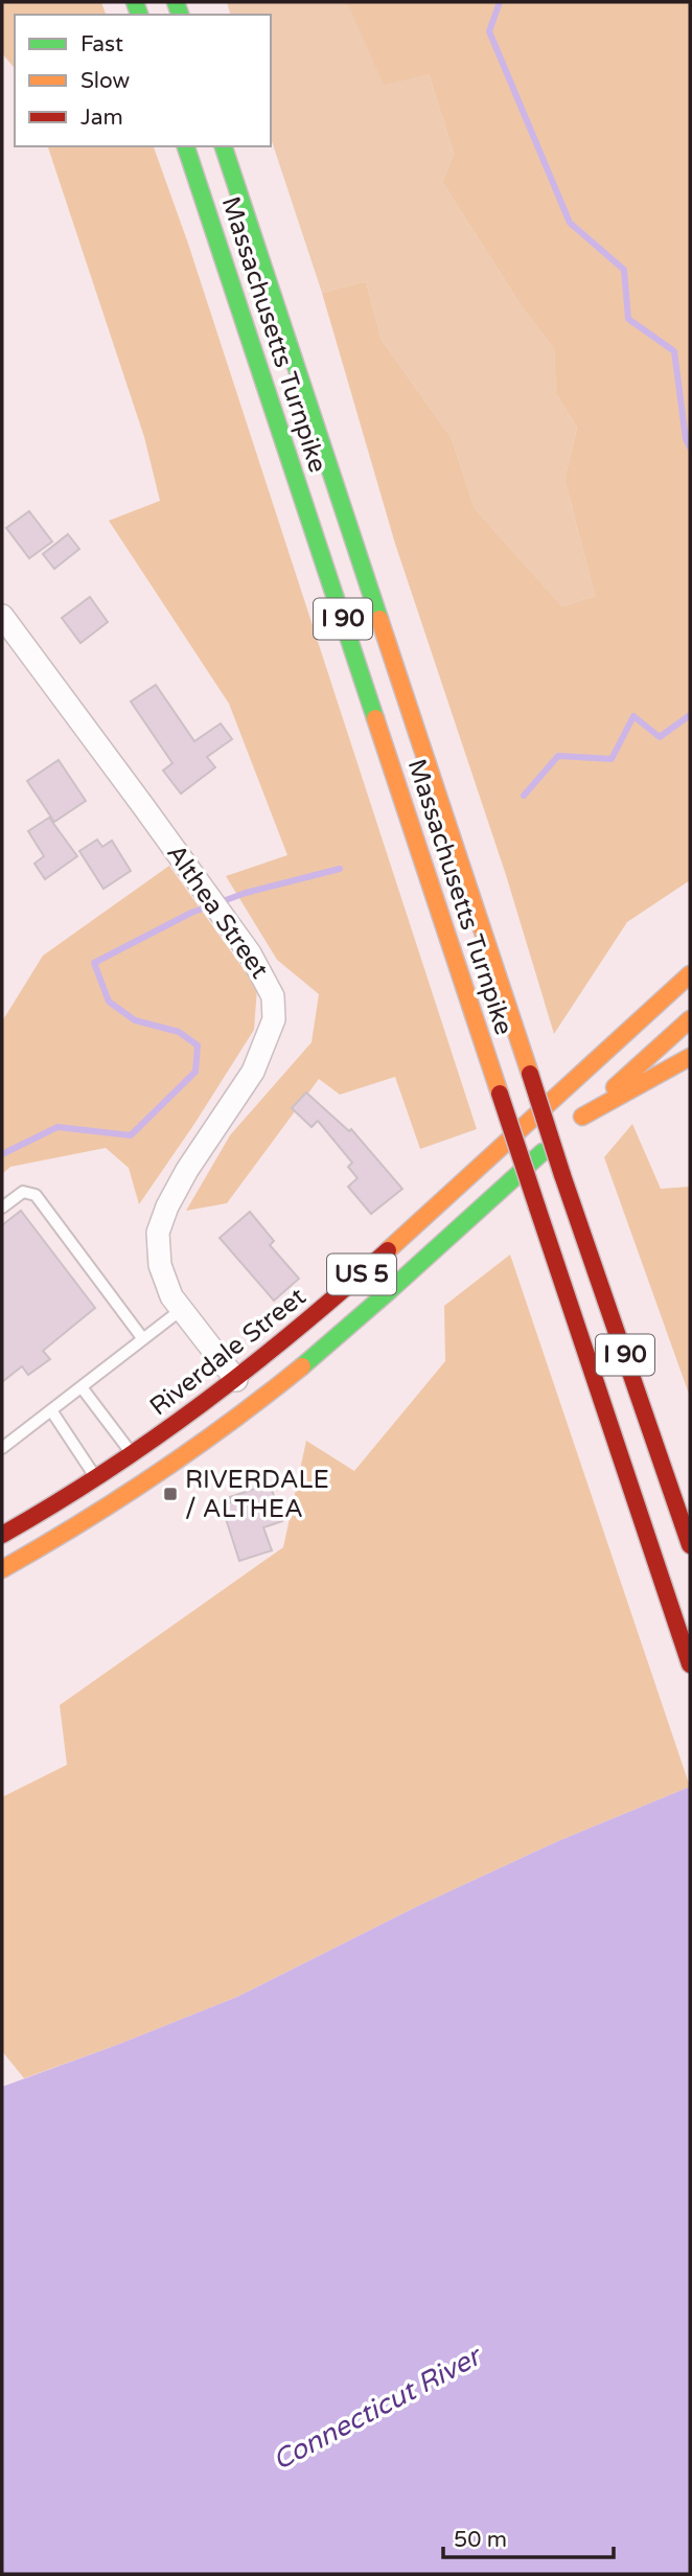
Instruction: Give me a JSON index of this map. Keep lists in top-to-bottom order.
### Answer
{
  "streets": {
    "main road": [
      "Massachusetts Turnpike",
      "I 90",
      "US 5",
      "Riverdale Street"
    ],
    "street": ["Althea Street"]
  },
  "crossings": [
    ["Althea Street", "Riverdale Street"]
  ],
  "water": ["Connecticut River"],
  "places": {
    "transit": ["RIVERDALE / ALTHEA"]
  },
  "legend": ["Fast", "Slow", "Jam"],
  "scale_bar": "50 m"
}
